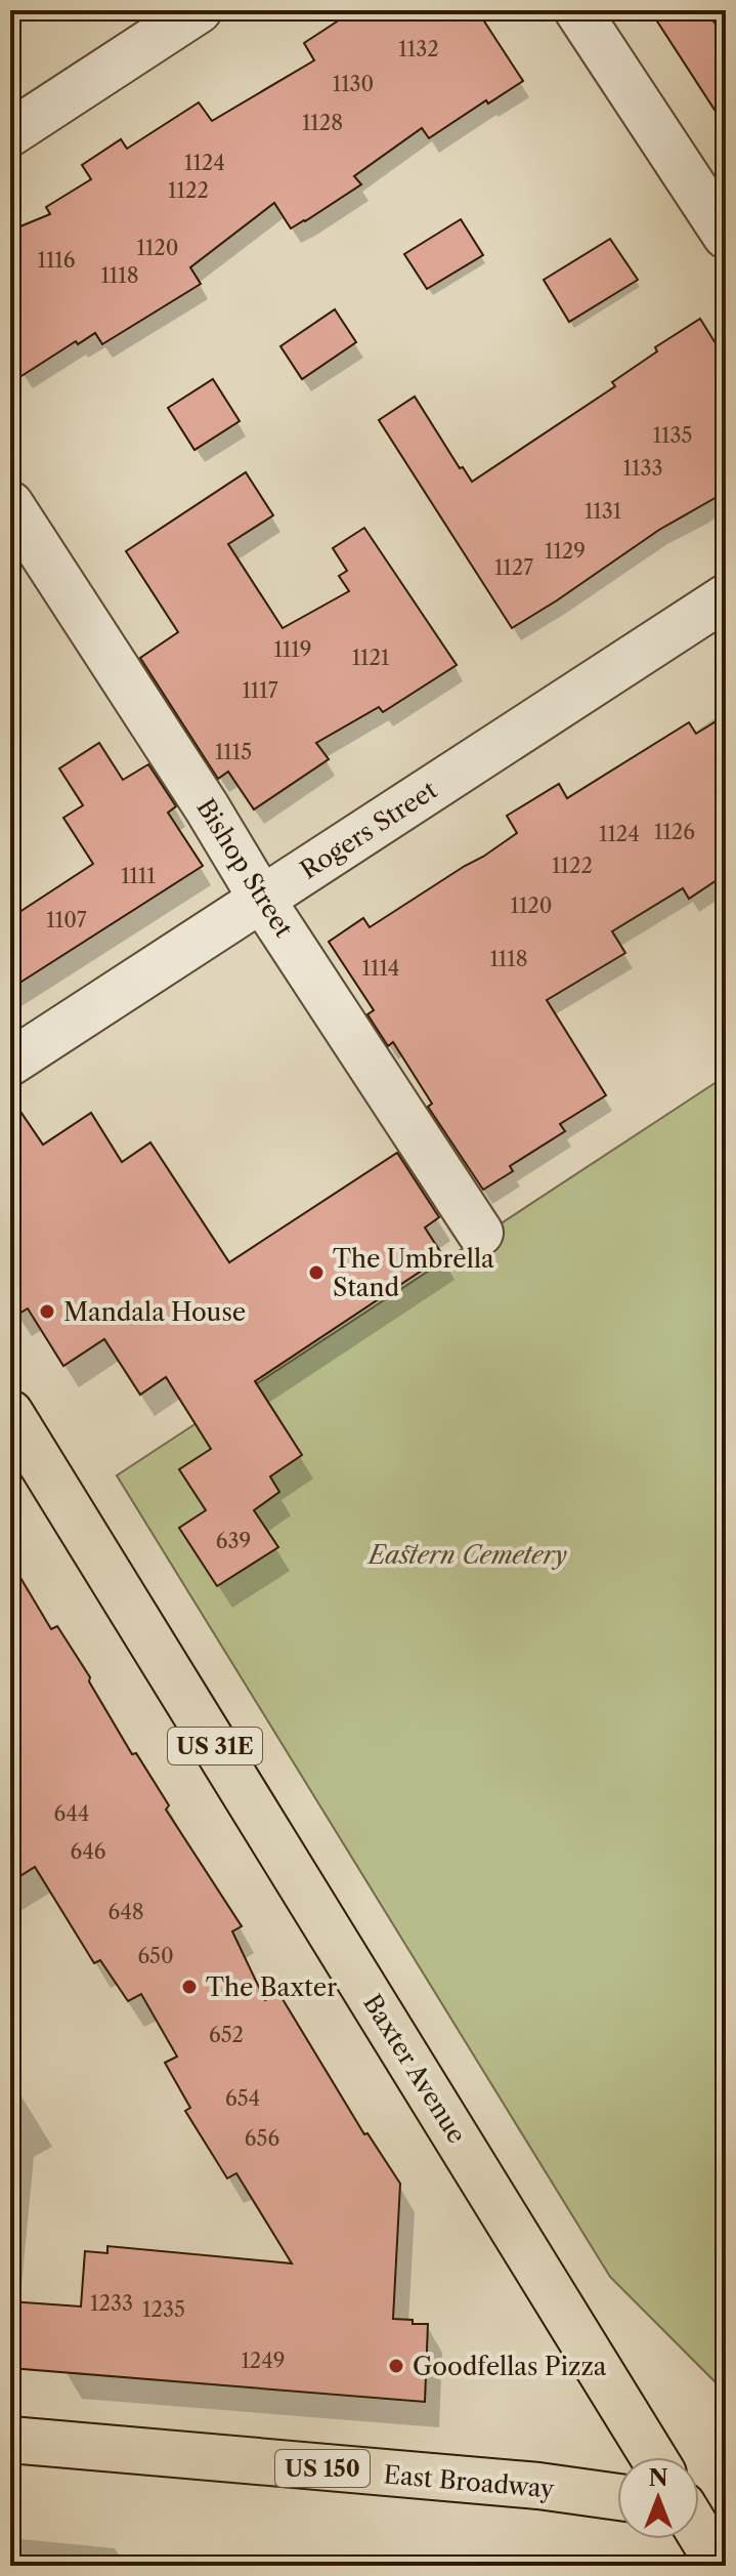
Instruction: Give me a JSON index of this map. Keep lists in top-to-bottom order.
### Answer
{
  "streets": {
    "main road": [
      "US 31E",
      "Baxter Avenue",
      "US 150",
      "East Broadway"
    ],
    "street": ["Rogers Street", "Bishop Street"]
  },
  "crossings": [
    ["Rogers Street", "Bishop Street"]
  ],
  "parks": ["Eastern Cemetery"],
  "places": [
    "The Umbrella Stand",
    "Mandala House",
    "The Baxter",
    "Goodfellas Pizza"
  ],
  "house_numbers": [
    "1132",
    "1130",
    "1128",
    "1124",
    "1122",
    "1120",
    "1116",
    "1118",
    "1135",
    "1133",
    "1131",
    "1129",
    "1127",
    "1119",
    "1121",
    "1117",
    "1115",
    "1126",
    "1124",
    "1122",
    "1111",
    "1120",
    "1107",
    "1118",
    "1114",
    "639",
    "644",
    "646",
    "648",
    "650",
    "652",
    "654",
    "656",
    "1233",
    "1235",
    "1249"
  ],
  "north": "top"
}
